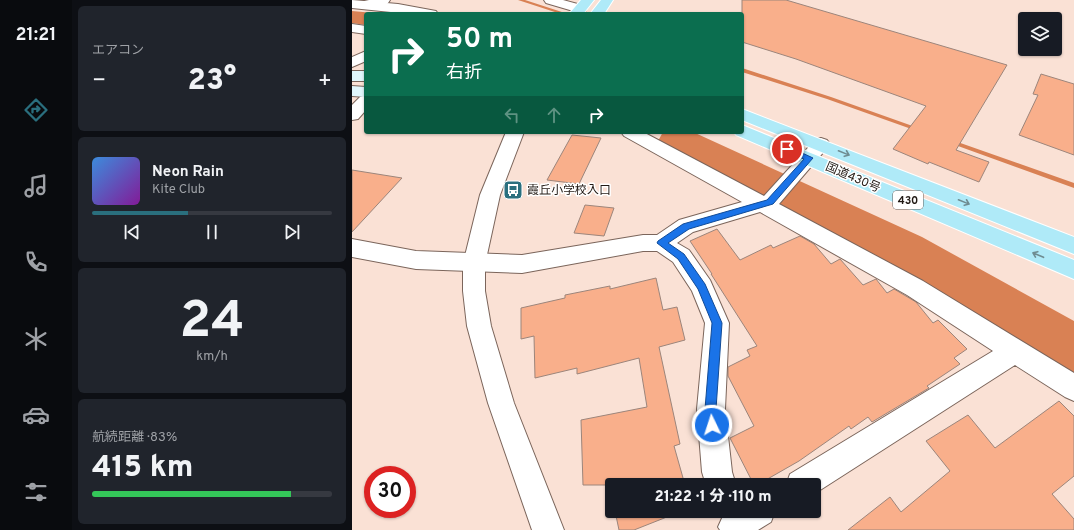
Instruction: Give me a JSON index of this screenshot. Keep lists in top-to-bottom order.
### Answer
{
  "streets": {
    "highway": ["国道430号", "430"]
  },
  "places": {
    "bus stop": ["霞丘小学校入口"]
  },
  "page": {
    "tabs": "21:21",
    "tile": [
      "エアコン",
      ["24", "km/h"],
      ["航続距離 · 83%", "415 km"]
    ],
    "turn": ["50 m", "右折"],
    "heat": ["−", "23°", "+"],
    "song": ["Neon Rain", "Kite Club"],
    "limit": "30",
    "trip": "21:22 · 1 分 · 110 m"
  }
}
